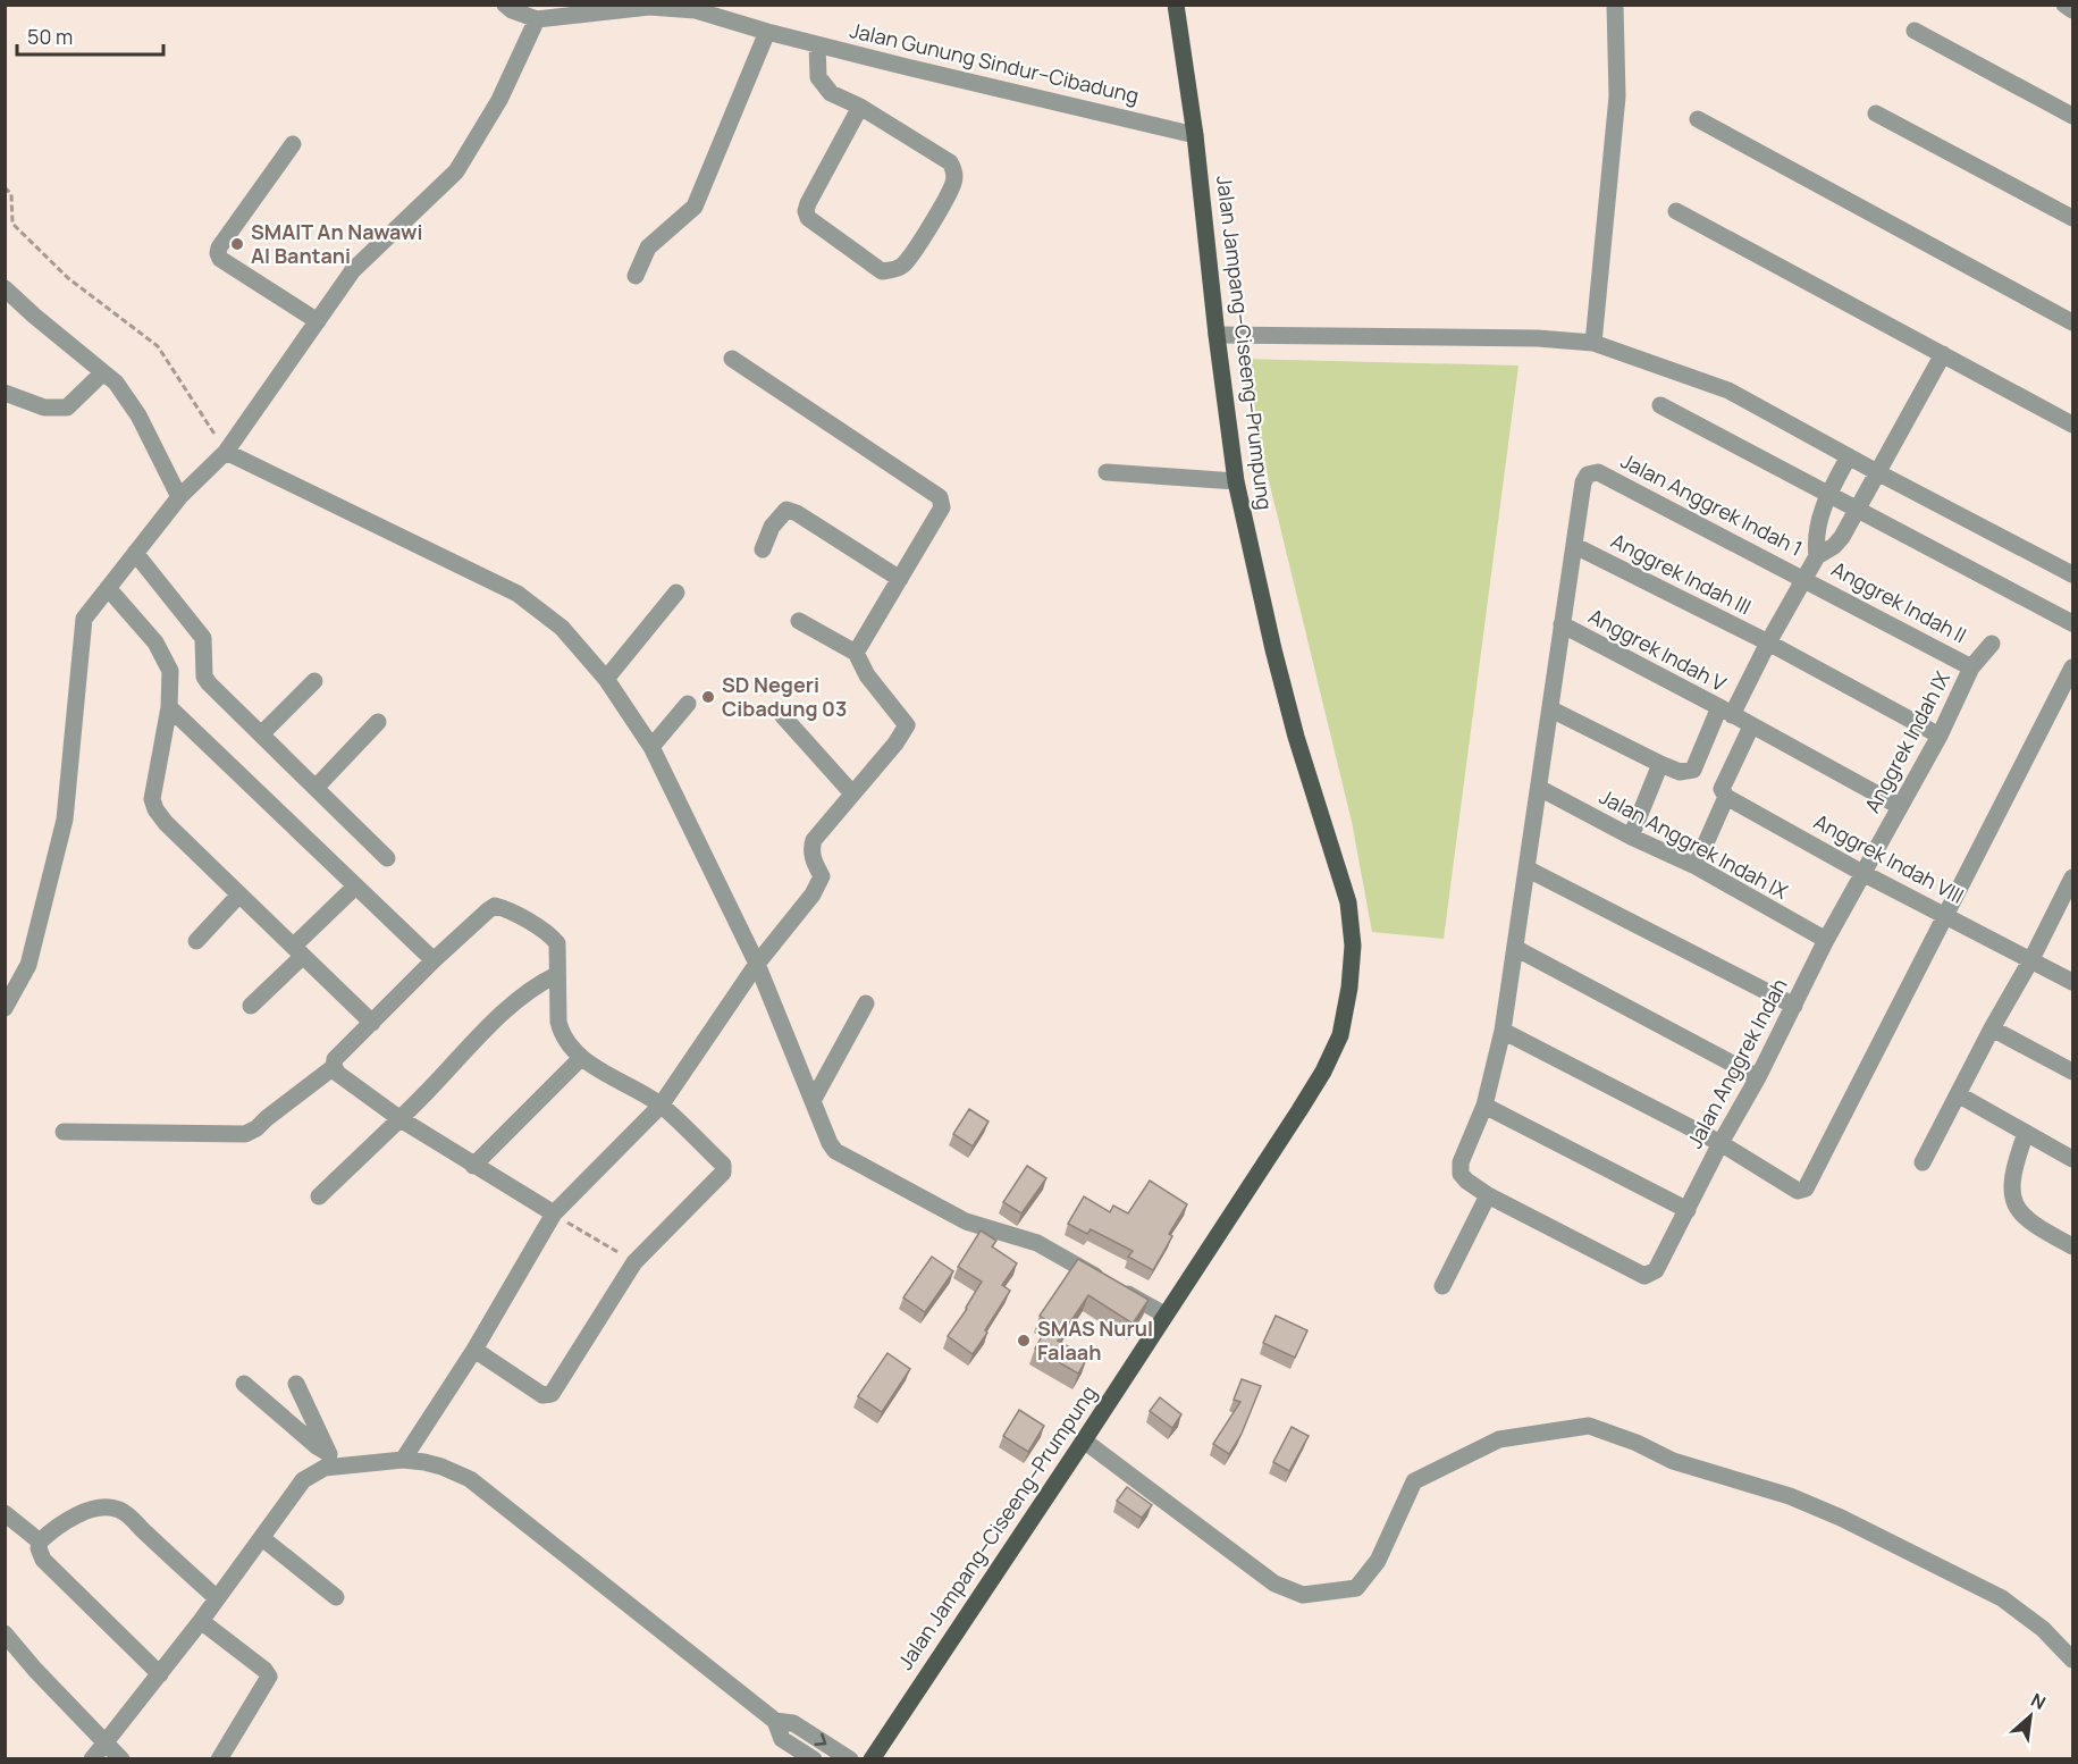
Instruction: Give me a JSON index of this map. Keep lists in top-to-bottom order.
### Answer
{
  "streets": {
    "main road": ["Jalan Jampang–Ciseeng–Prumpung"],
    "street": [
      "Jalan Gunung Sindur–Cibadung",
      "Jalan Anggrek Indah 1",
      "Anggrek Indah III",
      "Anggrek Indah II",
      "Anggrek Indah V",
      "Anggrek Indah IX",
      "Jalan Anggrek Indah IX",
      "Anggrek Indah VIII",
      "Jalan Anggrek Indah"
    ]
  },
  "crossings": [
    ["Jalan Gunung Sindur–Cibadung", "Jalan Jampang–Ciseeng–Prumpung"],
    ["Jalan Anggrek Indah 1", "Anggrek Indah III"],
    ["Jalan Anggrek Indah 1", "Anggrek Indah II"],
    ["Anggrek Indah III", "Anggrek Indah IX"],
    ["Anggrek Indah II", "Anggrek Indah IX"],
    ["Anggrek Indah V", "Anggrek Indah IX"],
    ["Anggrek Indah IX", "Anggrek Indah VIII"],
    ["Anggrek Indah IX", "Jalan Anggrek Indah"],
    ["Jalan Anggrek Indah IX", "Jalan Anggrek Indah"],
    ["Anggrek Indah VIII", "Jalan Anggrek Indah"]
  ],
  "places": ["SMAIT An Nawawi Al Bantani", "SD Negeri Cibadung 03", "SMAS Nurul Falaah"],
  "scale_bar": "50 m",
  "north": "top right"
}
